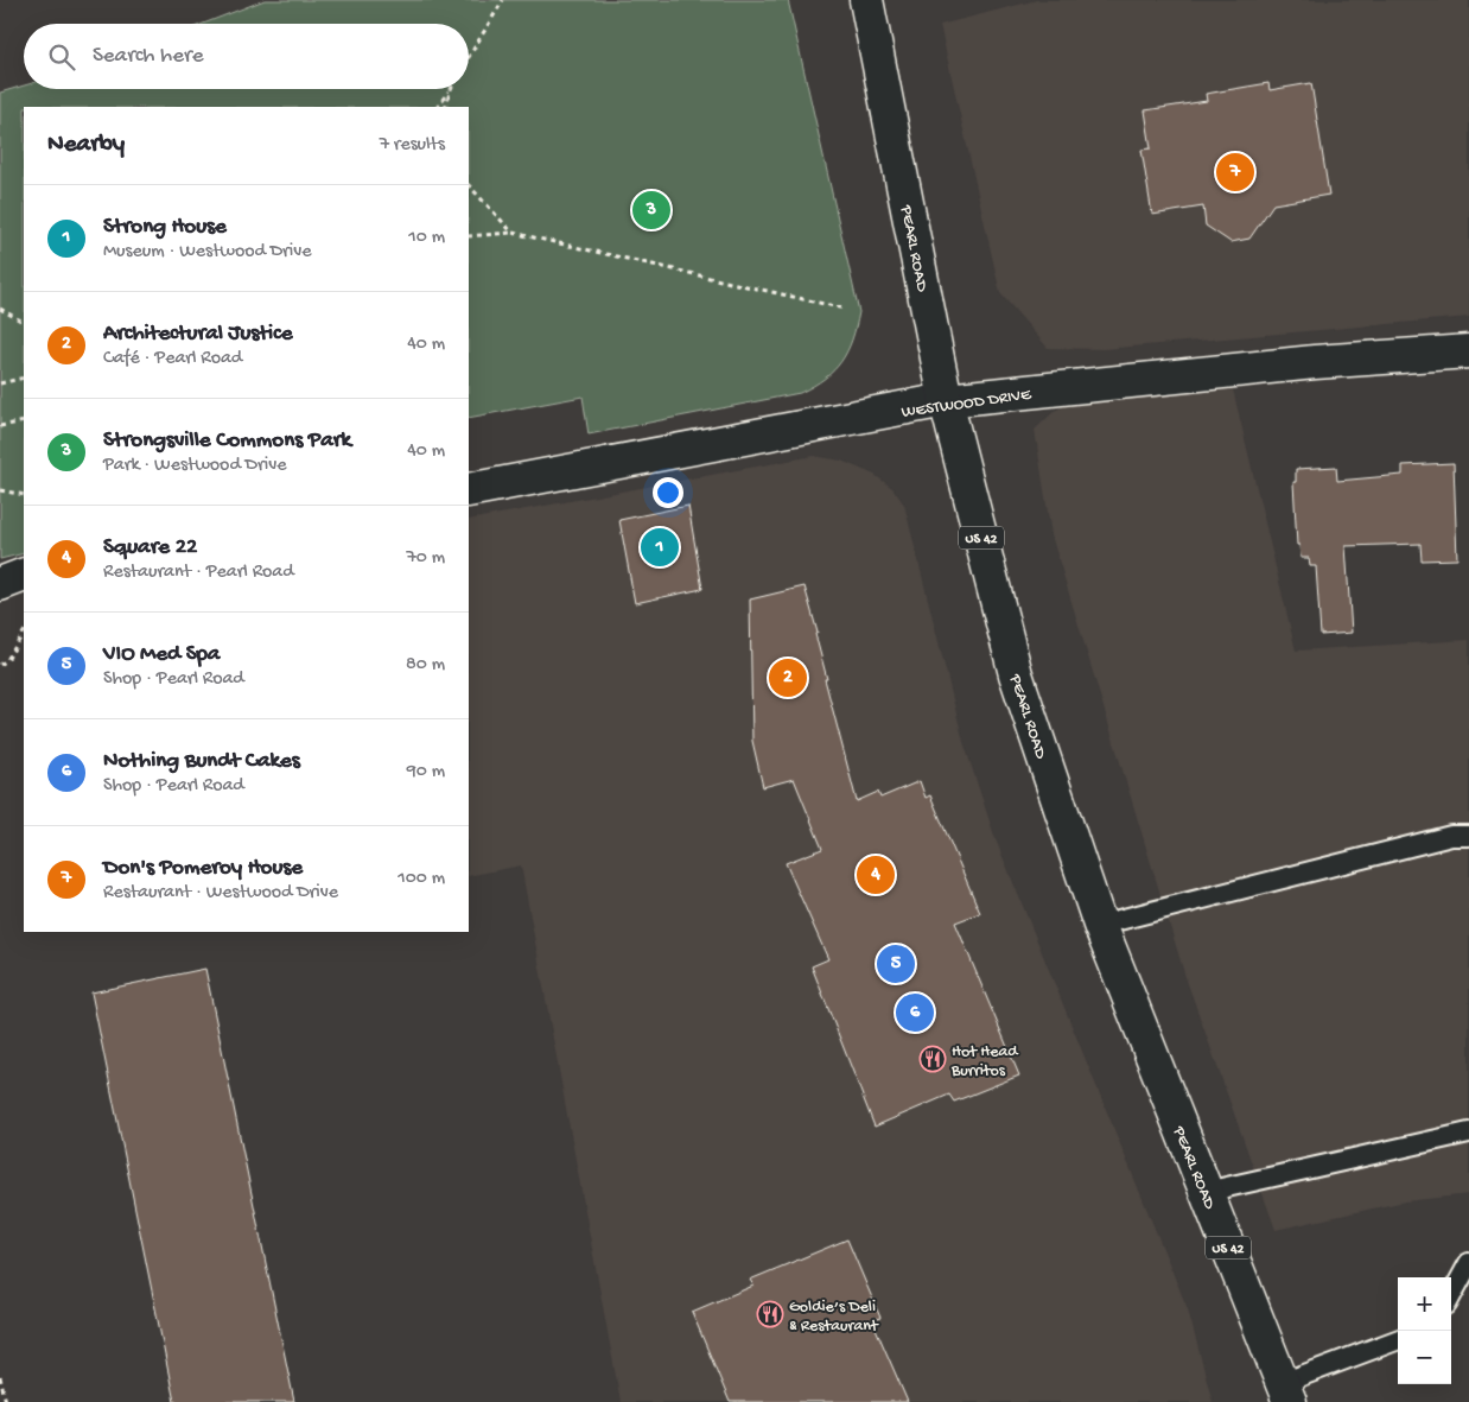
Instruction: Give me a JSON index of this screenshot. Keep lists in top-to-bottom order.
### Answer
{
  "streets": {
    "main road": ["PEARL ROAD", "WESTWOOD DRIVE", "US 42"]
  },
  "crossings": [
    ["PEARL ROAD", "WESTWOOD DRIVE"]
  ],
  "places": {
    "restaurant": ["Hot Head Burritos", "Goldie’s Deli & Restaurant"]
  },
  "page": {
    "search": "Search here",
    "heading": ["Nearby", "7 results"],
    "pins": [
      "7",
      "3",
      "1",
      "2",
      "4",
      "5",
      "6"
    ],
    "list": [
      {
        "mark": "1",
        "name": "Strong House",
        "note": "Museum · Westwood Drive",
        "value": "10 m"
      },
      {
        "mark": "2",
        "name": "Architectural Justice",
        "note": "Café · Pearl Road",
        "value": "40 m"
      },
      {
        "mark": "3",
        "name": "Strongsville Commons Park",
        "note": "Park · Westwood Drive",
        "value": "40 m"
      },
      {
        "mark": "4",
        "name": "Square 22",
        "note": "Restaurant · Pearl Road",
        "value": "70 m"
      },
      {
        "mark": "5",
        "name": "VIO Med Spa",
        "note": "Shop · Pearl Road",
        "value": "80 m"
      },
      {
        "mark": "6",
        "name": "Nothing Bundt Cakes",
        "note": "Shop · Pearl Road",
        "value": "90 m"
      },
      {
        "mark": "7",
        "name": "Don's Pomeroy House",
        "note": "Restaurant · Westwood Drive",
        "value": "100 m"
      }
    ],
    "map_buttons": ["+", "−"]
  }
}
